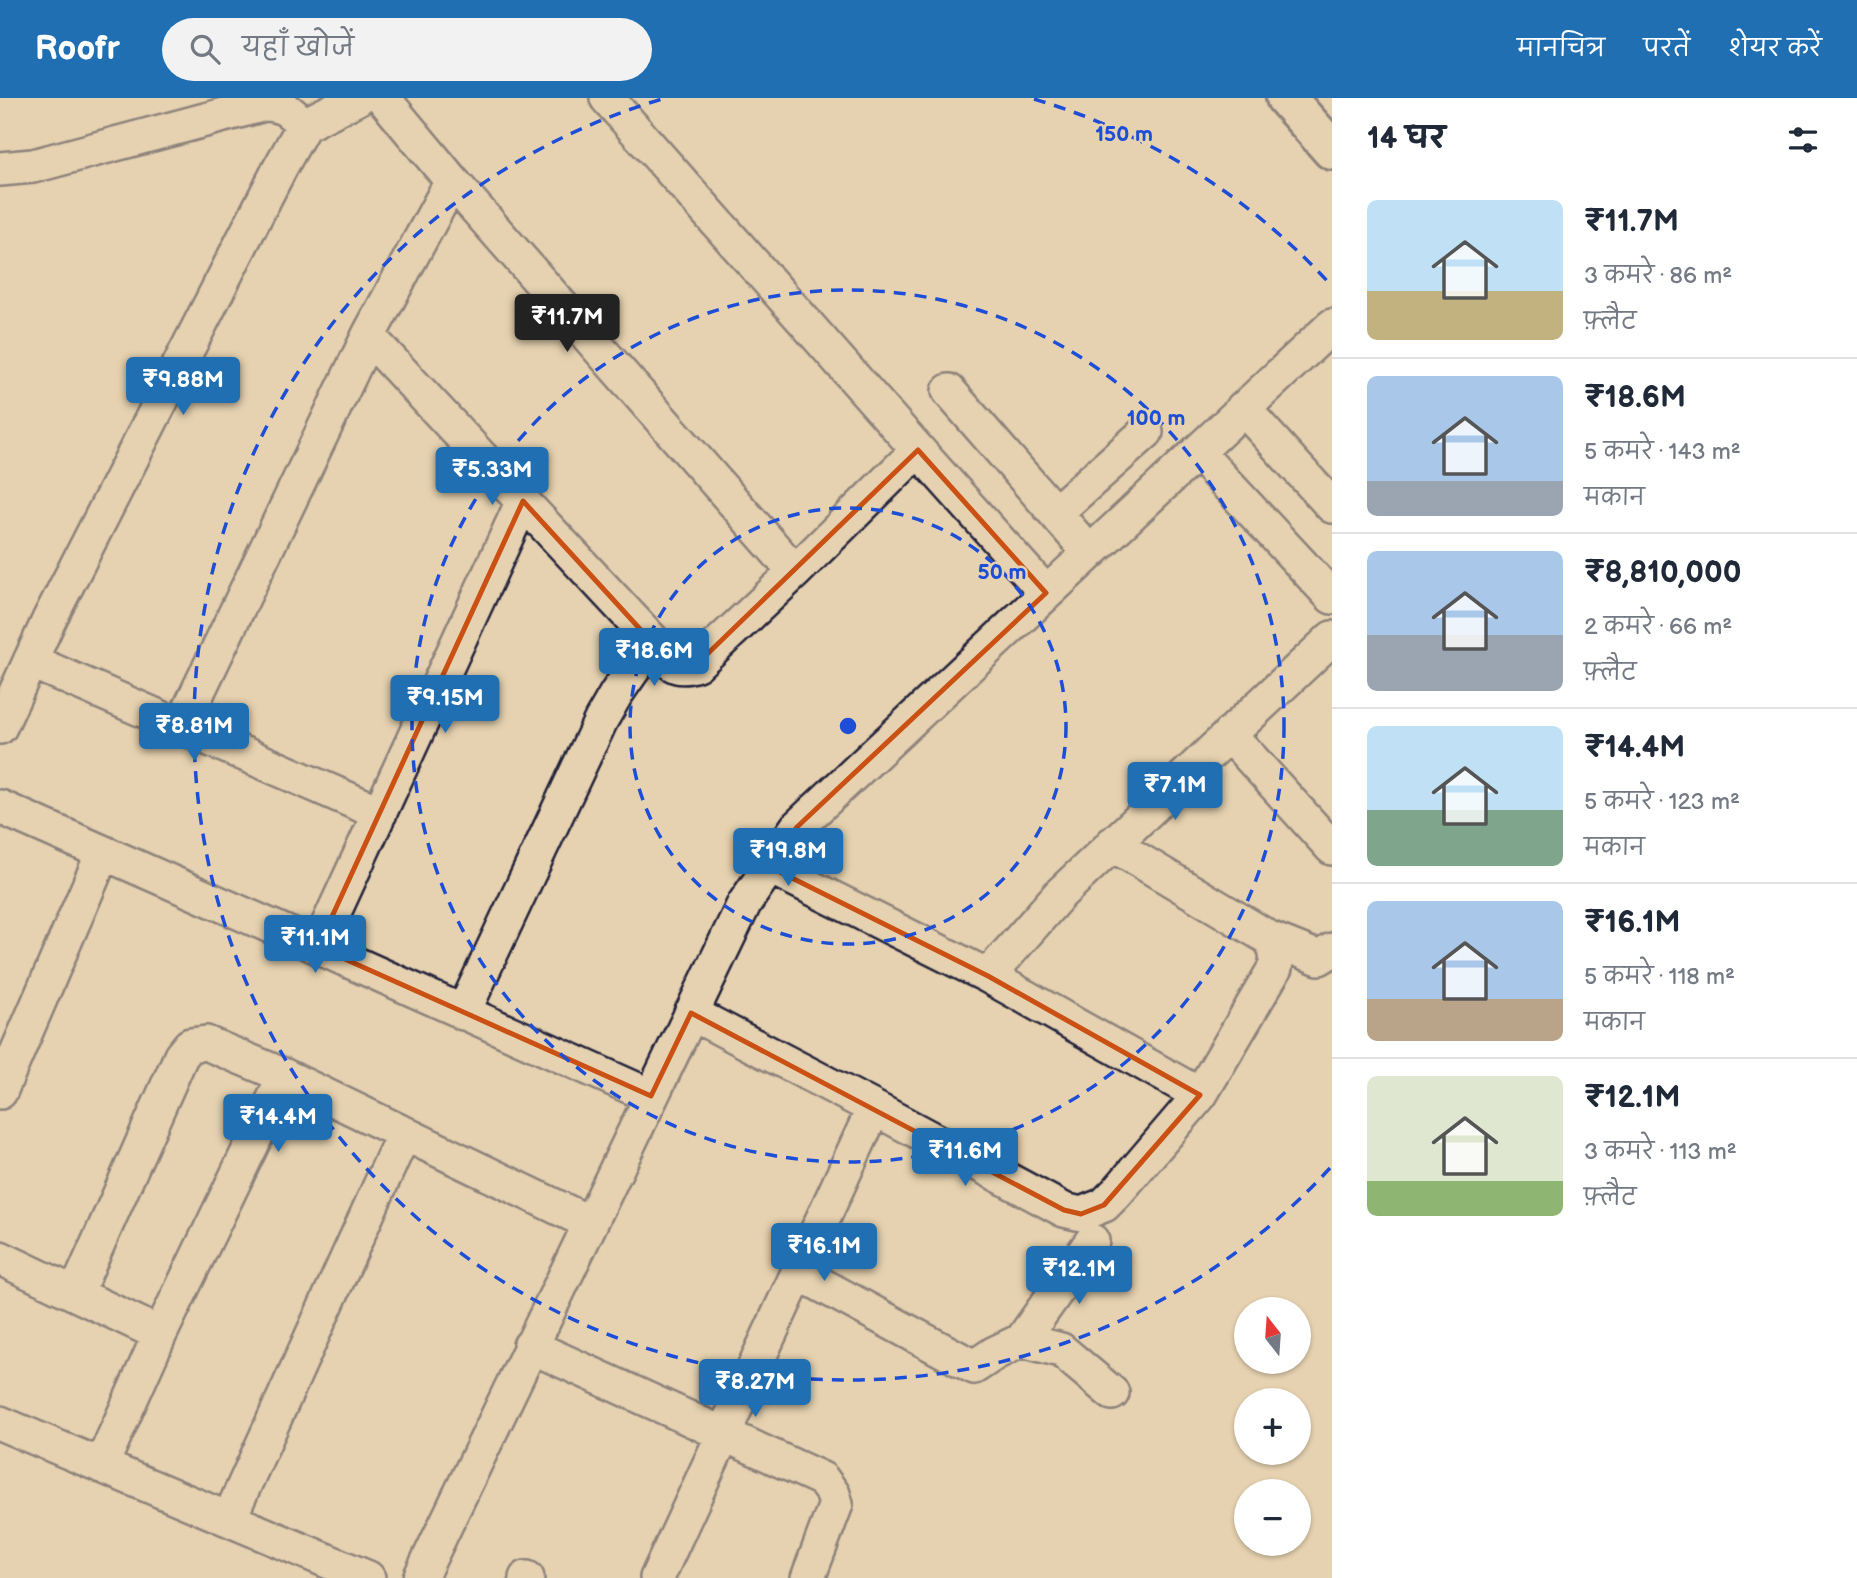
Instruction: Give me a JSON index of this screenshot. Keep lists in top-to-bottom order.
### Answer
{
  "north": "top",
  "page": {
    "header": "Roofr",
    "search": "यहाँ खोजें",
    "nav": ["मानचित्र", "परतें", "शेयर करें"],
    "heading": "14 घर",
    "list": [
      {
        "name": "₹11.7M",
        "note": "3 कमरे · 86 m² · फ़्लैट"
      },
      {
        "name": "₹18.6M",
        "note": "5 कमरे · 143 m² · मकान"
      },
      {
        "name": "₹8,810,000",
        "note": "2 कमरे · 66 m² · फ़्लैट"
      },
      {
        "name": "₹14.4M",
        "note": "5 कमरे · 123 m² · मकान"
      },
      {
        "name": "₹16.1M",
        "note": "5 कमरे · 118 m² · मकान"
      },
      {
        "name": "₹12.1M",
        "note": "3 कमरे · 113 m² · फ़्लैट"
      }
    ],
    "price": [
      "₹11.7M",
      "₹9.88M",
      "₹5.33M",
      "₹18.6M",
      "₹9.15M",
      "₹8.81M",
      "₹7.1M",
      "₹19.8M",
      "₹11.1M",
      "₹14.4M",
      "₹11.6M",
      "₹16.1M",
      "₹12.1M",
      "₹8.27M"
    ],
    "map_buttons": ["+", "−"]
  },
  "rings": ["150 m", "100 m", "50 m"]
}
